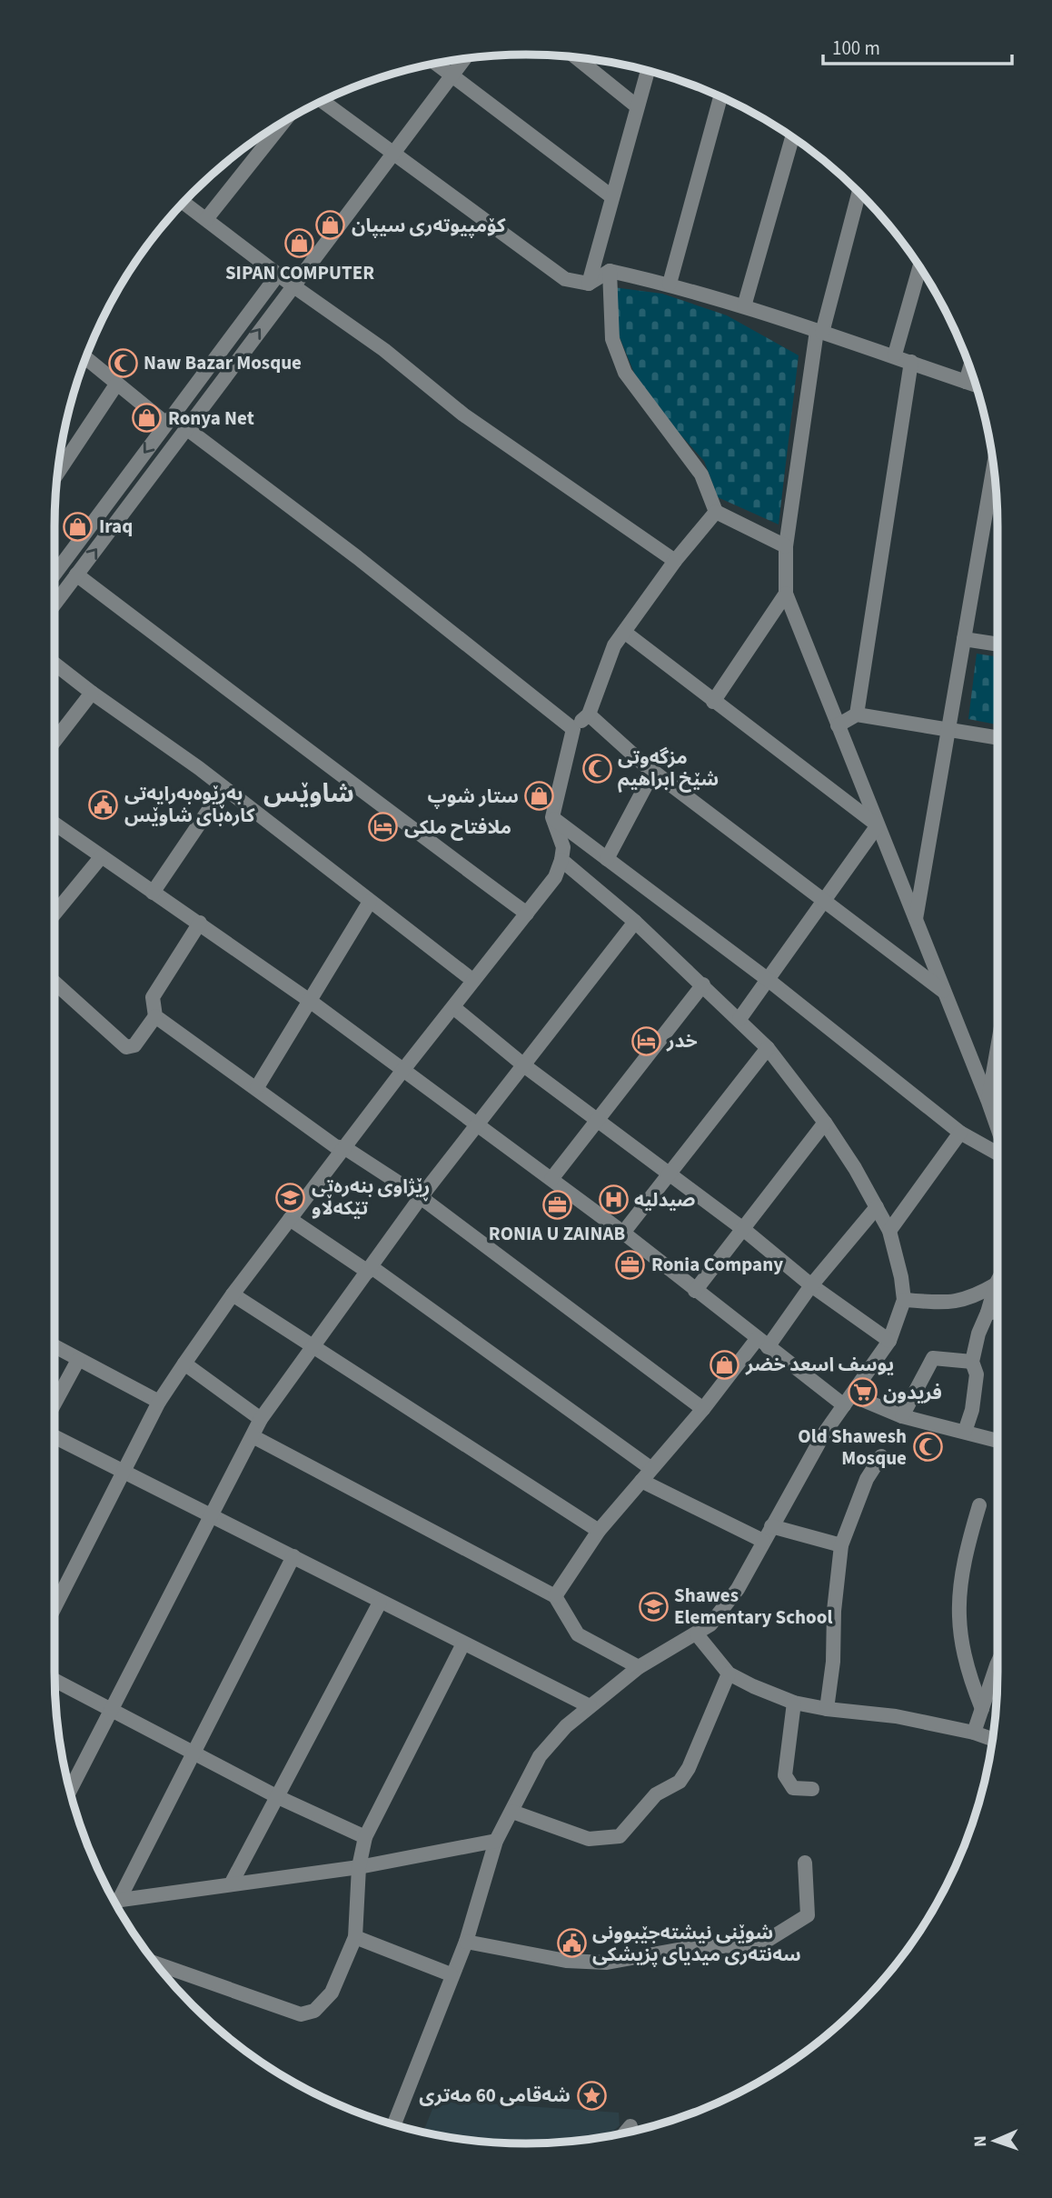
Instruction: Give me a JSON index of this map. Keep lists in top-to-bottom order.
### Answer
{
  "districts": ["شاوێس"],
  "places": {
    "shop": [
      "کۆمپیوتەری سیپان",
      "SIPAN COMPUTER",
      "Ronya Net",
      "Iraq",
      "ستار شوپ",
      "يوسف اسعد خضر"
    ],
    "mosque": ["Naw Bazar Mosque", "مزگەوتی شێخ ابراهیم", "Old Shawesh Mosque"],
    "public building": ["بەڕێوەبەرایەتی کارەبای شاوێس", "شوێنی نیشتەجێبوونی سەنتەری میدیای پزیشکی"],
    "hotel": ["ملافتاح ملکی", "خدر"],
    "school or university": ["ڕێژاوی بنەرەتی تێکەڵاو", "Shawes Elementary School"],
    "hospital": ["صیدلیە"],
    "office": ["RONIA U ZAINAB", "Ronia Company"],
    "supermarket": ["فريدون"],
    "place": ["شەقامی 60 مەتری"]
  },
  "scale_bar": "100 m",
  "north": "left"
}
